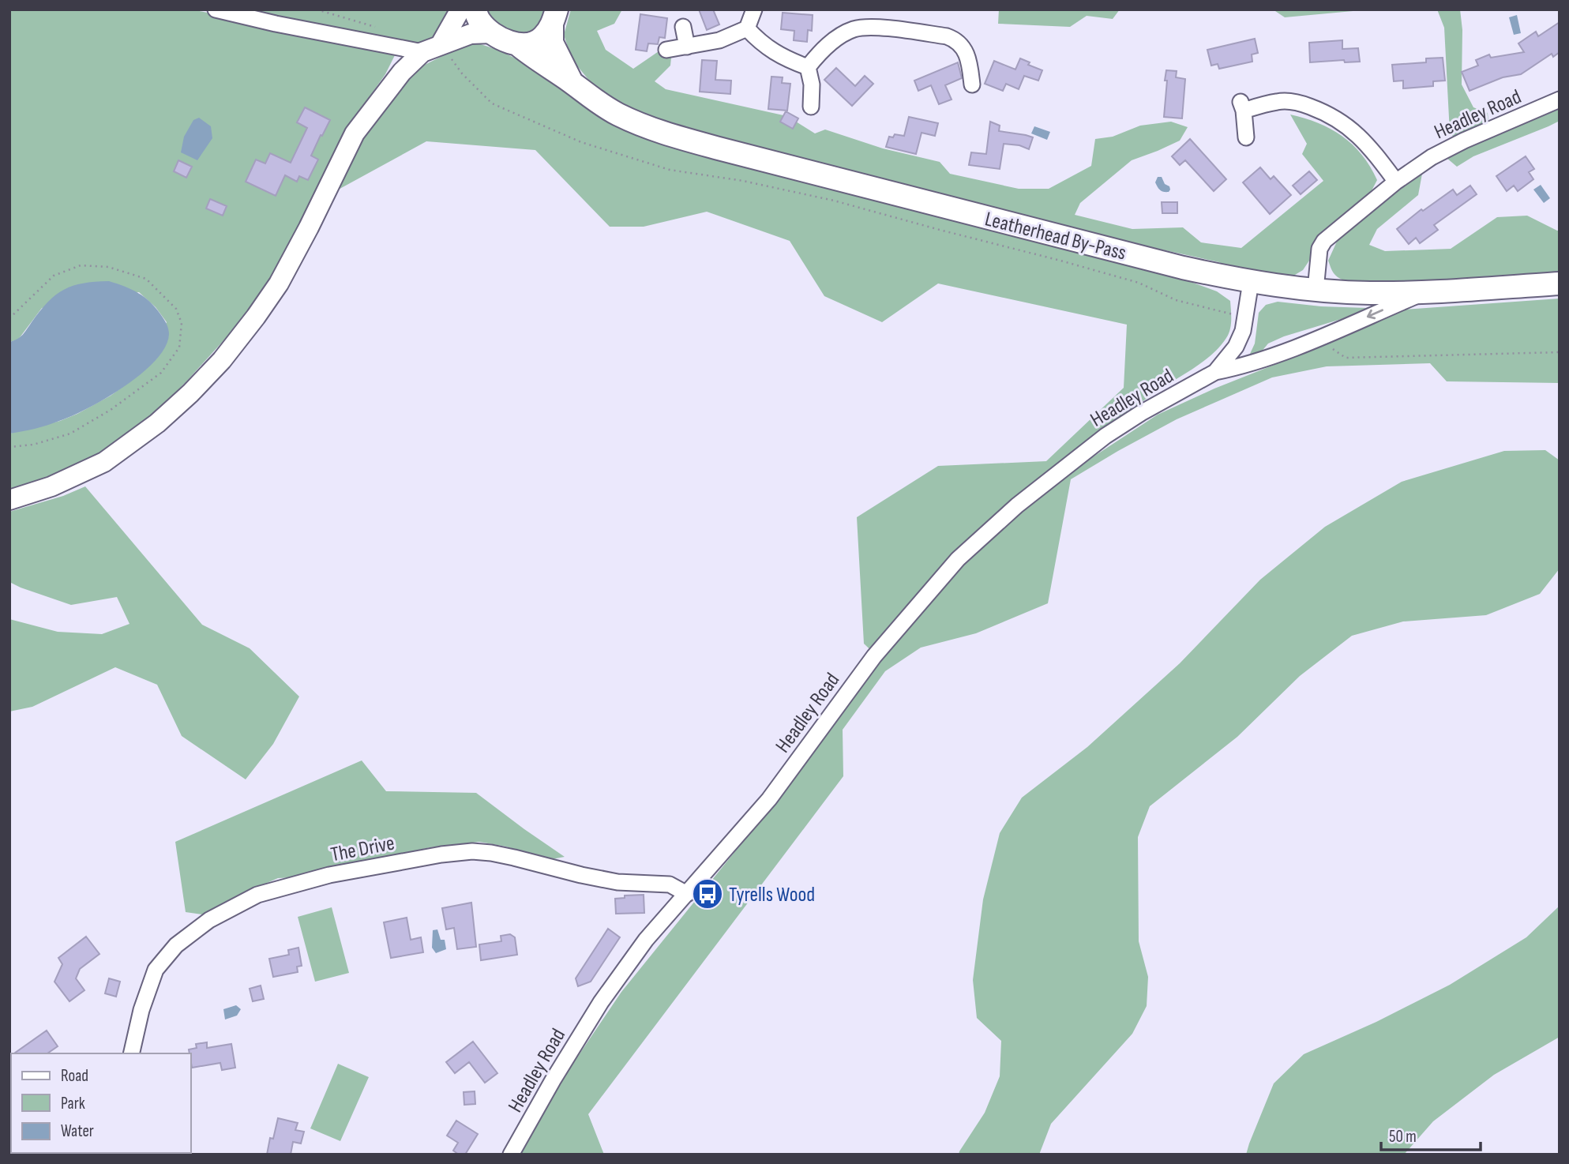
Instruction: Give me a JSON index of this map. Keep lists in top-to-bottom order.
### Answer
{
  "streets": {
    "highway": ["Leatherhead By-Pass"],
    "street": ["Headley Road", "The Drive"]
  },
  "crossings": [
    ["Headley Road", "Leatherhead By-Pass"],
    ["Headley Road", "The Drive"]
  ],
  "places": {
    "bus stop": ["Tyrells Wood"]
  },
  "legend": ["Road", "Park", "Water"],
  "scale_bar": "50 m"
}
